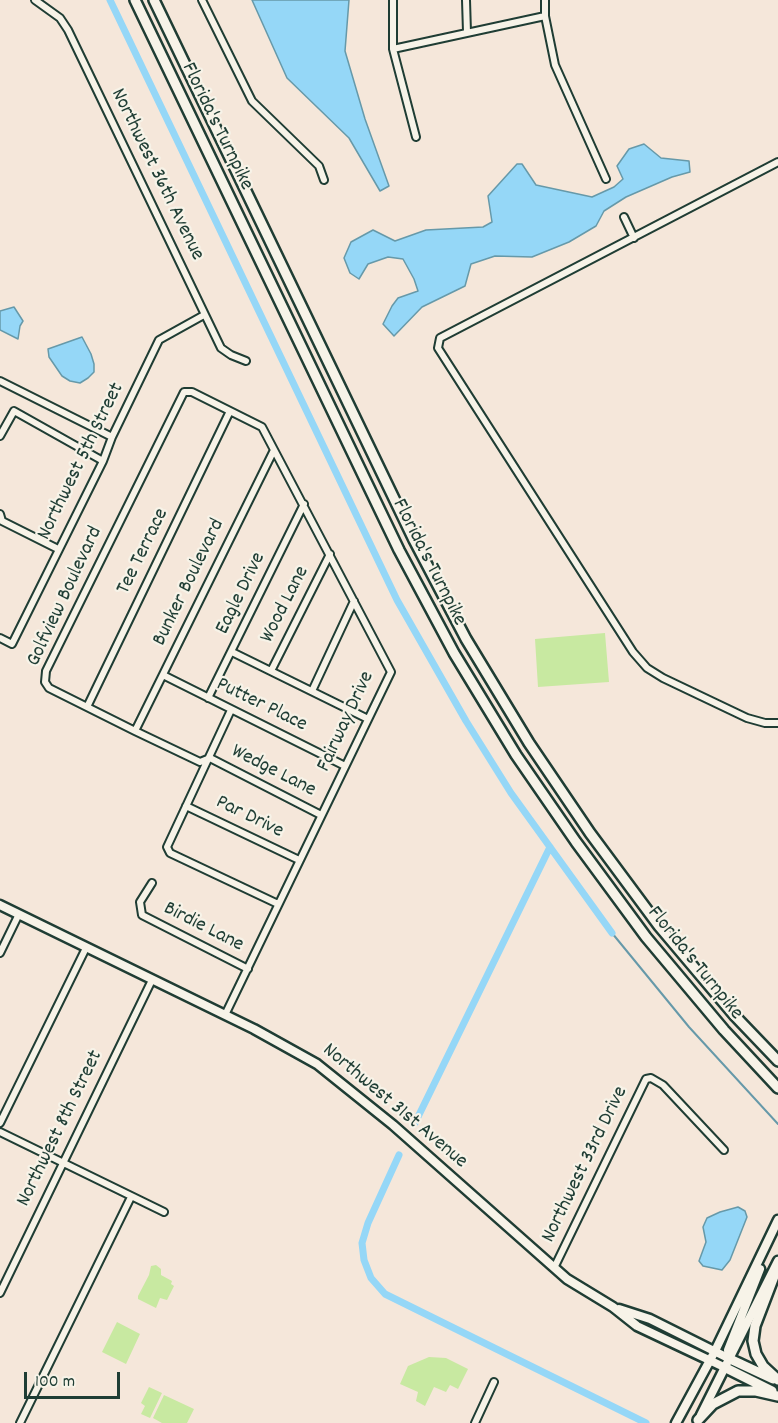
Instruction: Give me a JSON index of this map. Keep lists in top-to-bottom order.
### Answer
{
  "streets": {
    "highway": ["Florida's Turnpike"],
    "main road": ["Northwest 31st Avenue"],
    "street": [
      "Northwest 36th Avenue",
      "Northwest 5th Street",
      "Tee Terrace",
      "Bunker Boulevard",
      "Eagle Drive",
      "Golfview Boulevard",
      "Wood Lane",
      "Putter Place",
      "Fairway Drive",
      "Wedge Lane",
      "Par Drive",
      "Birdie Lane",
      "Northwest 8th Street",
      "Northwest 33rd Drive"
    ]
  },
  "crossings": [
    ["Northwest 36th Avenue", "Northwest 5th Street"],
    ["Tee Terrace", "Golfview Boulevard"],
    ["Tee Terrace", "Fairway Drive"],
    ["Bunker Boulevard", "Golfview Boulevard"],
    ["Bunker Boulevard", "Putter Place"],
    ["Bunker Boulevard", "Fairway Drive"],
    ["Eagle Drive", "Putter Place"],
    ["Eagle Drive", "Fairway Drive"],
    ["Golfview Boulevard", "Fairway Drive"],
    ["Golfview Boulevard", "Wedge Lane"],
    ["Wood Lane", "Fairway Drive"],
    ["Putter Place", "Fairway Drive"],
    ["Fairway Drive", "Wedge Lane"],
    ["Fairway Drive", "Par Drive"],
    ["Fairway Drive", "Birdie Lane"],
    ["Fairway Drive", "Northwest 31st Avenue"],
    ["Northwest 31st Avenue", "Northwest 8th Street"],
    ["Northwest 31st Avenue", "Northwest 33rd Drive"]
  ],
  "scale_bar": "100 m"
}
